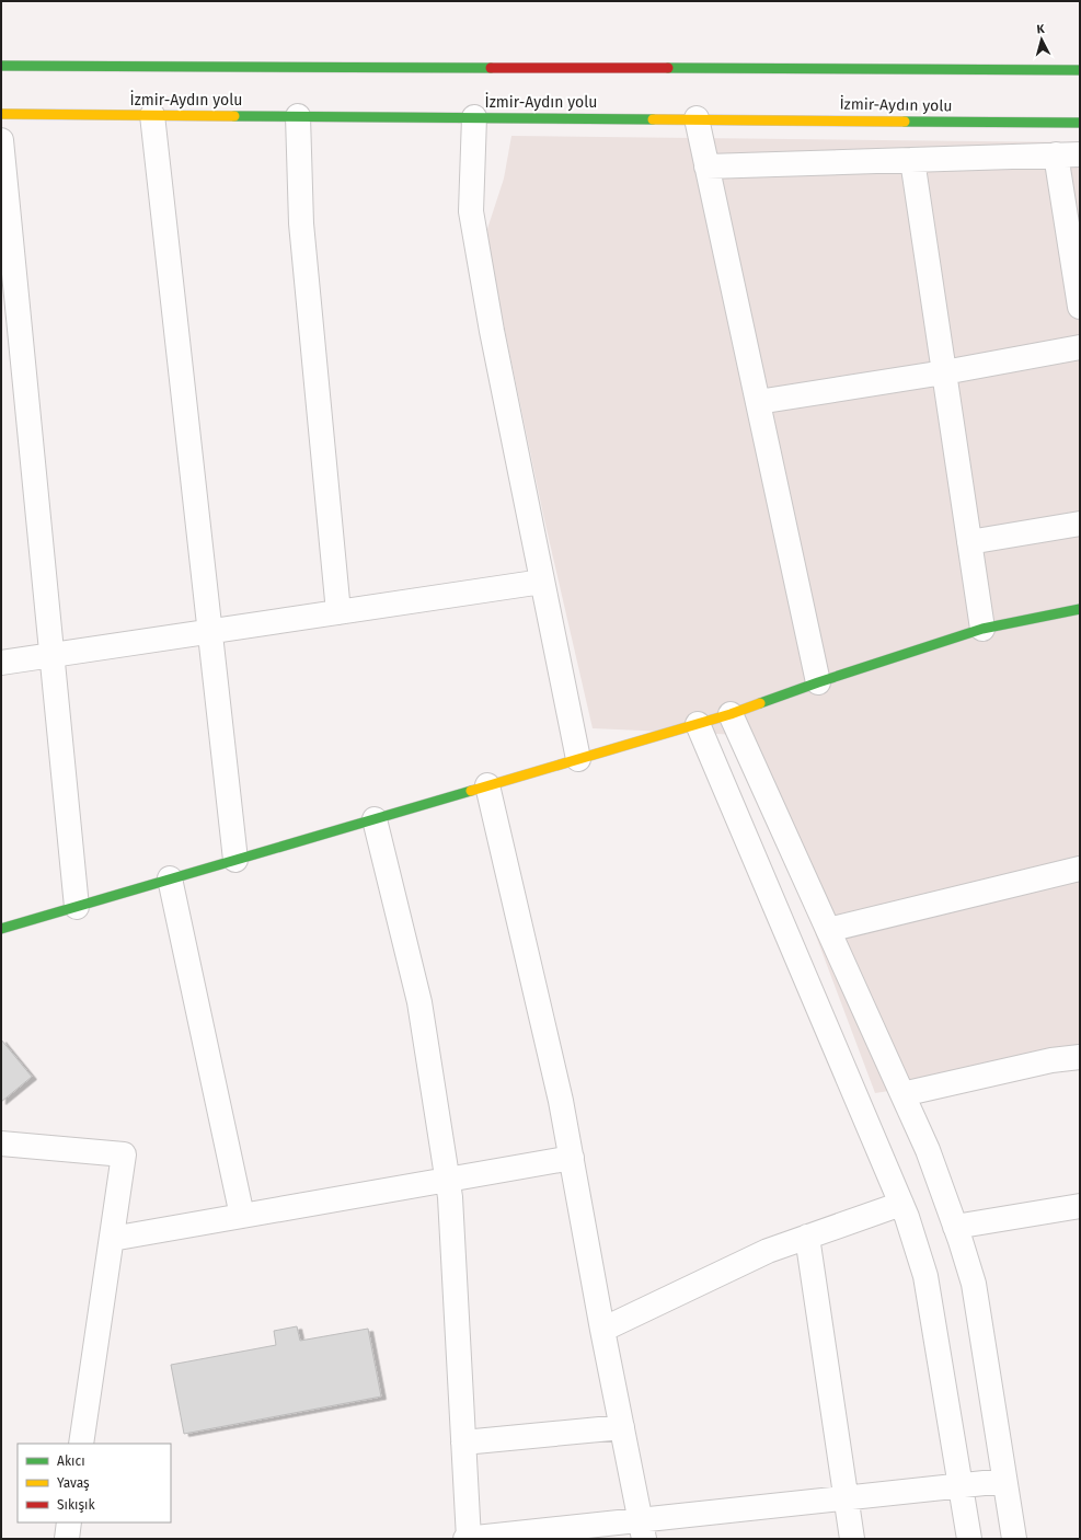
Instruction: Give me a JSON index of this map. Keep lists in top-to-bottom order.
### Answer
{
  "streets": {
    "main road": ["İzmir-Aydın yolu"]
  },
  "legend": ["Akıcı", "Yavaş", "Sıkışık"],
  "north": "top"
}
